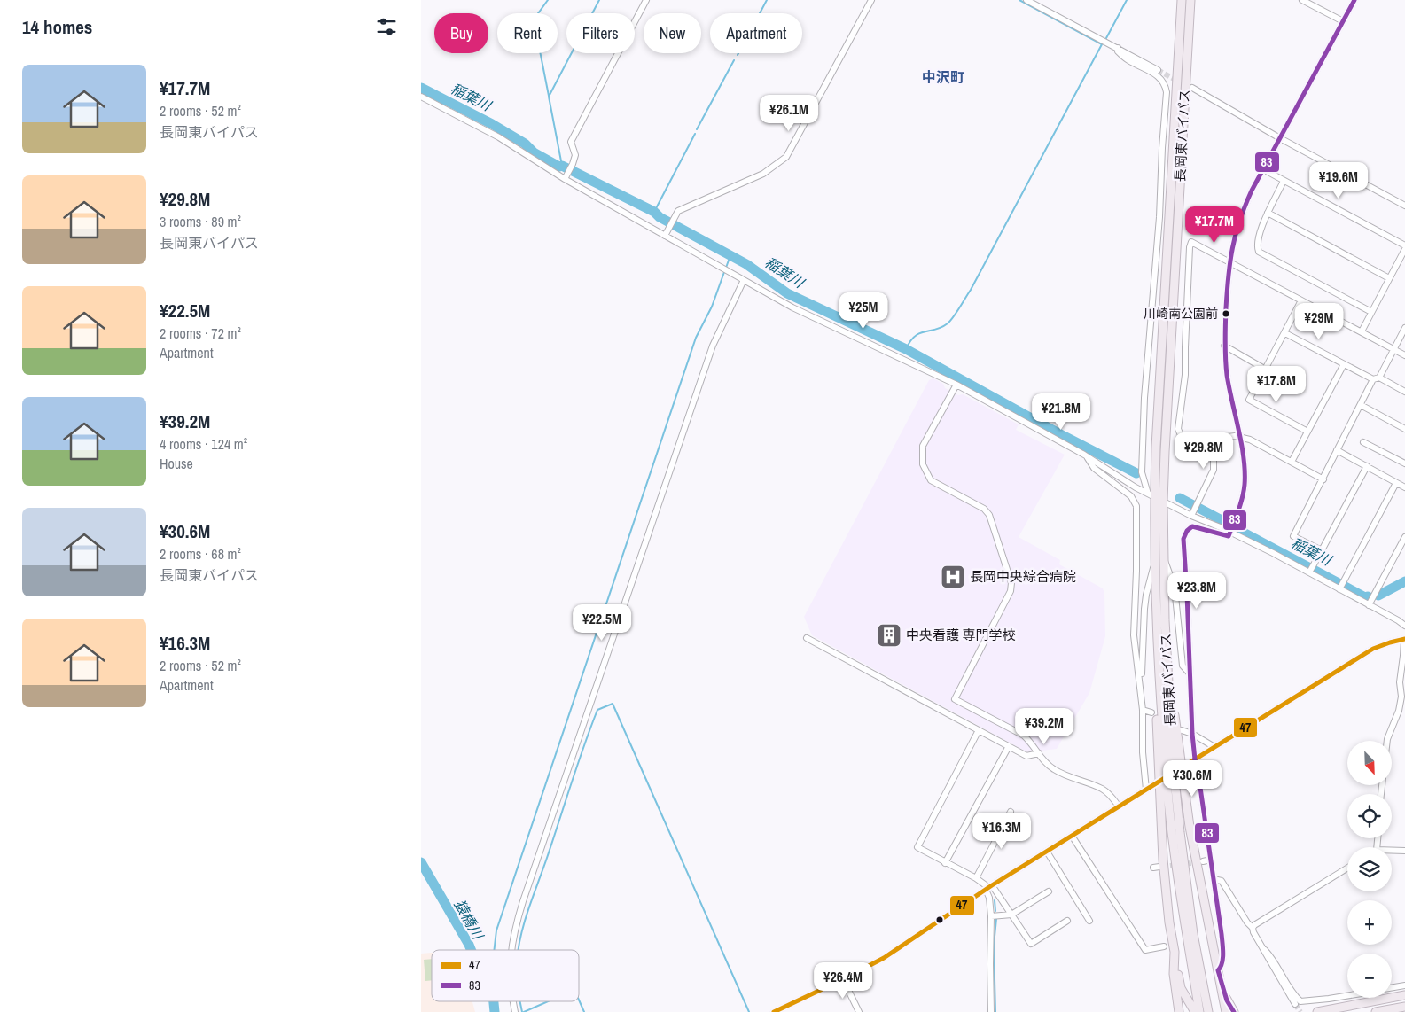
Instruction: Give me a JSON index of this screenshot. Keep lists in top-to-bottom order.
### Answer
{
  "streets": {
    "highway": ["長岡東バイパス"]
  },
  "districts": ["中沢町"],
  "water": ["稲葉川", "猿橋川"],
  "places": {
    "other": ["川崎南公園前"],
    "hospital": ["長岡中央綜合病院"],
    "building": ["中央看護 専門学校"]
  },
  "lines": ["transit line 83", "transit line 47"],
  "legend": ["47", "83"],
  "north": "bottom right",
  "page": {
    "heading": "14 homes",
    "chip": [
      "Buy",
      "Rent",
      "Filters",
      "New",
      "Apartment"
    ],
    "list": [
      {
        "name": "¥17.7M",
        "note": "2 rooms · 52 m² · 長岡東バイパス"
      },
      {
        "name": "¥29.8M",
        "note": "3 rooms · 89 m² · 長岡東バイパス"
      },
      {
        "name": "¥22.5M",
        "note": "2 rooms · 72 m² · Apartment"
      },
      {
        "name": "¥39.2M",
        "note": "4 rooms · 124 m² · House"
      },
      {
        "name": "¥30.6M",
        "note": "2 rooms · 68 m² · 長岡東バイパス"
      },
      {
        "name": "¥16.3M",
        "note": "2 rooms · 52 m² · Apartment"
      }
    ],
    "price": [
      "¥26.1M",
      "¥19.6M",
      "¥17.7M",
      "¥25M",
      "¥29M",
      "¥17.8M",
      "¥21.8M",
      "¥29.8M",
      "¥23.8M",
      "¥22.5M",
      "¥39.2M",
      "¥30.6M",
      "¥16.3M",
      "¥26.4M"
    ],
    "map_buttons": ["+", "−"]
  }
}
